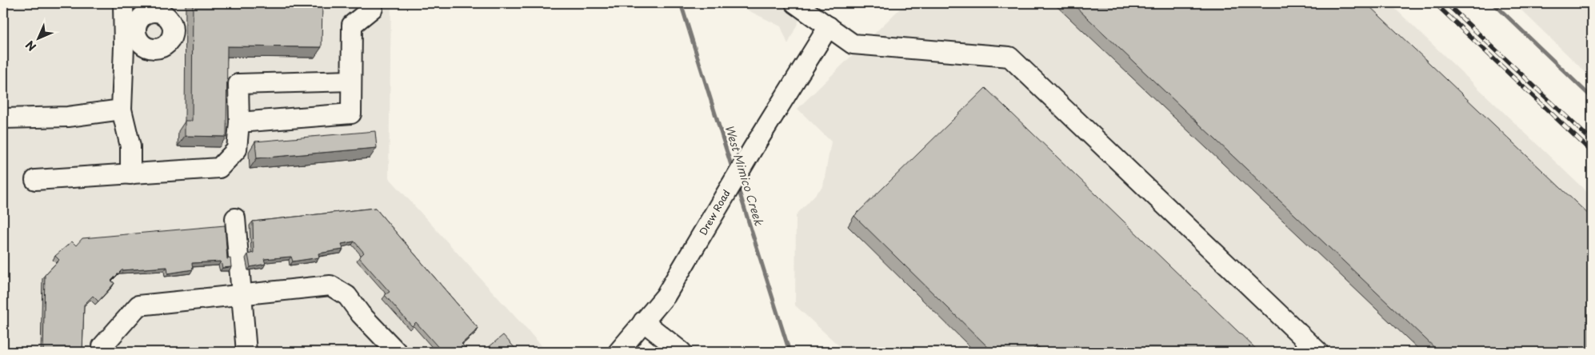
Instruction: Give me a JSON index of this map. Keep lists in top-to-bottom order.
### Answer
{
  "streets": {
    "street": ["Drew Road"]
  },
  "water": ["West Mimico Creek"],
  "north": "bottom left"
}
